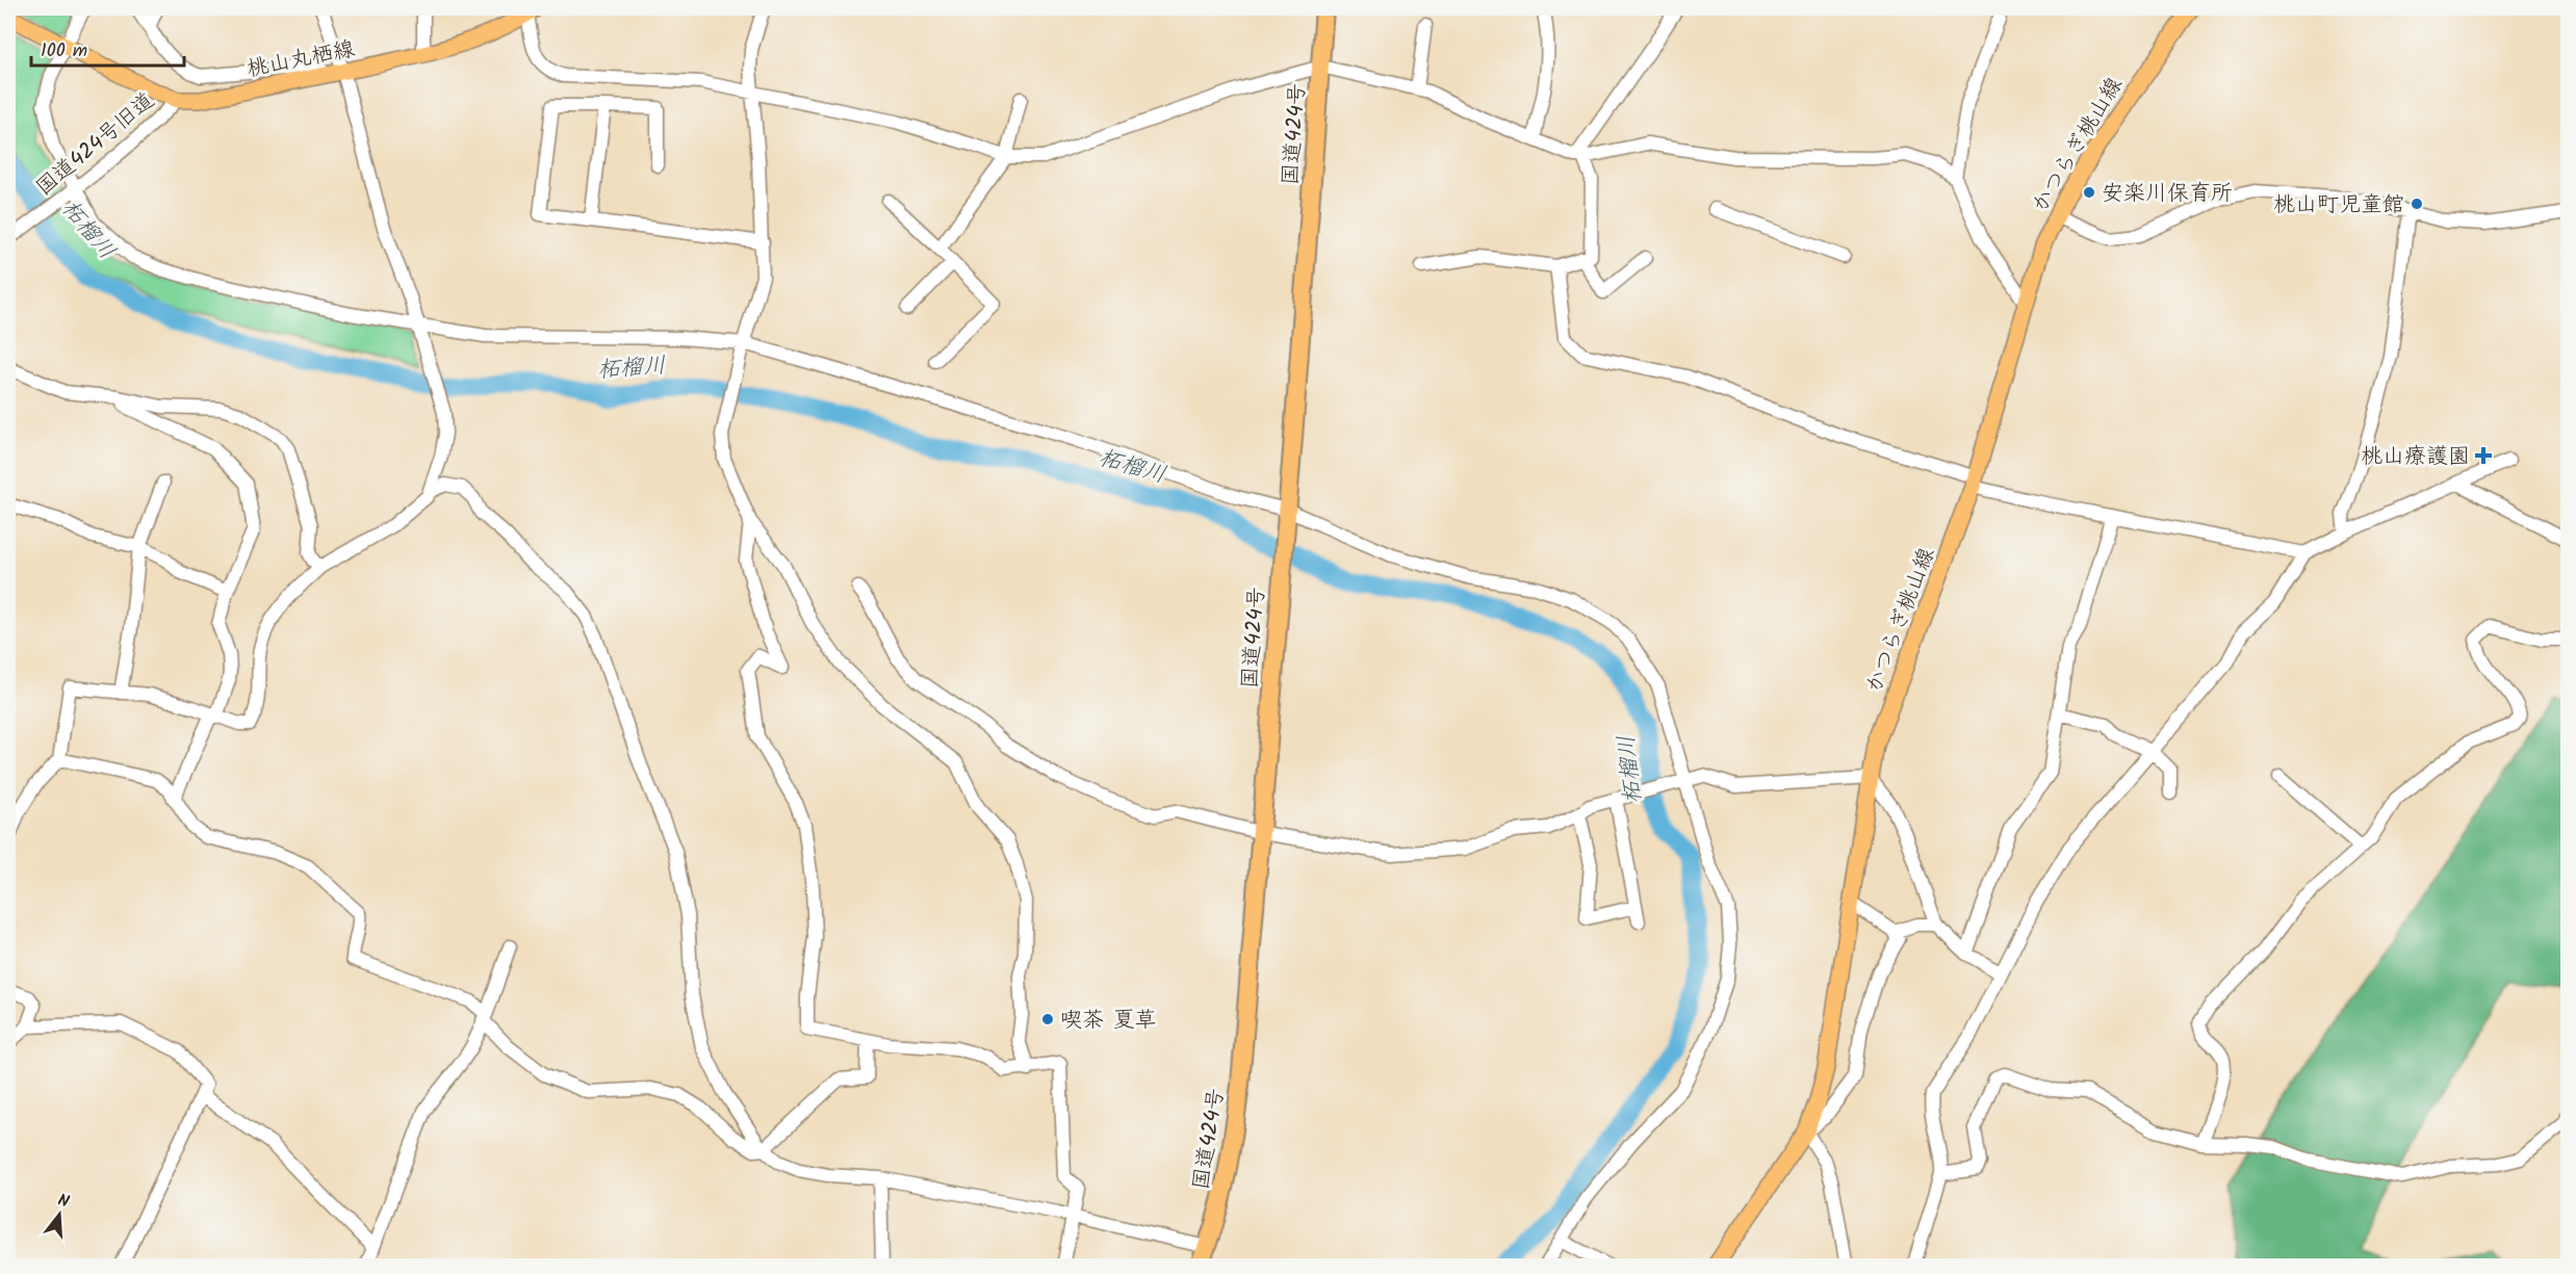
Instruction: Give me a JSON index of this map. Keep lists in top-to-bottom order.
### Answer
{
  "streets": {
    "highway": ["国道424号"],
    "main road": ["桃山丸栖線", "かつらぎ桃山線"],
    "street": ["国道424号旧道"]
  },
  "crossings": [
    ["桃山丸栖線", "国道424号旧道"]
  ],
  "water": ["柘榴川"],
  "places": {
    "other": ["安楽川保育所", "桃山町児童館", "喫茶 夏草"],
    "health": ["桃山療護園"]
  },
  "scale_bar": "100 m",
  "north": "top"
}
